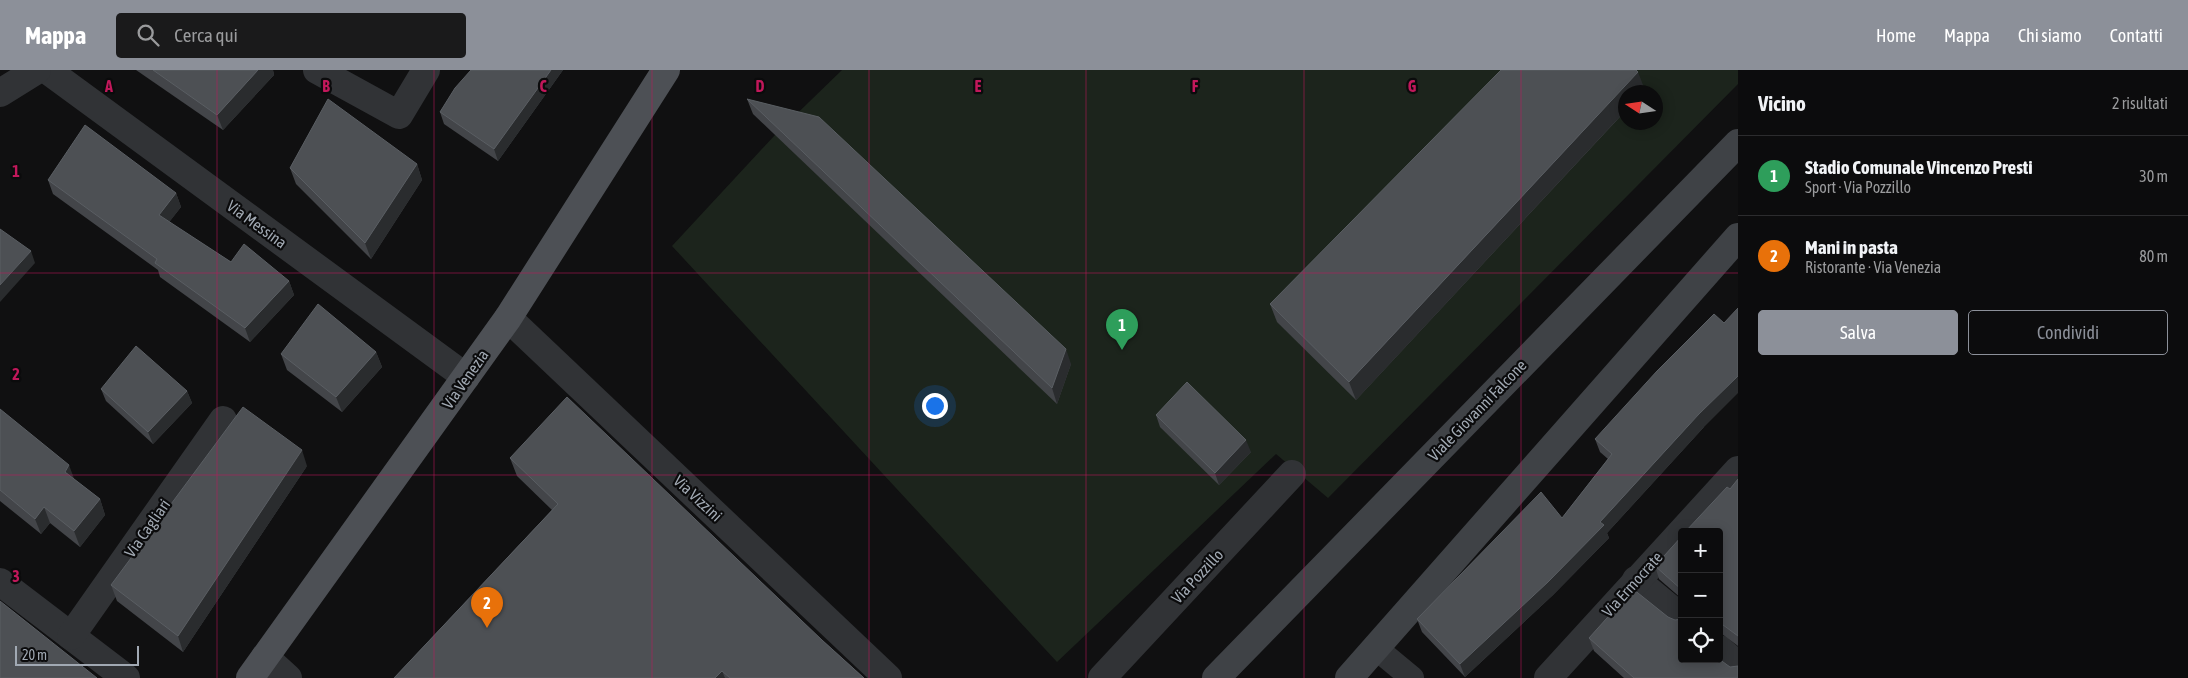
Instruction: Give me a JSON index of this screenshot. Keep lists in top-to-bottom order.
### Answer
{
  "streets": {
    "main road": ["Via Venezia"],
    "street": [
      "Via Messina",
      "Viale Giovanni Falcone",
      "Via Vizzini",
      "Via Cagliari",
      "Via Pozzillo",
      "Via Ermocrate"
    ]
  },
  "crossings": [
    ["Via Messina", "Via Venezia"],
    ["Via Venezia", "Via Vizzini"]
  ],
  "scale_bar": "20 m",
  "north": "left",
  "page": {
    "header": "Mappa",
    "search": "Cerca qui",
    "nav": [
      "Home",
      "Mappa",
      "Chi siamo",
      "Contatti"
    ],
    "heading": ["Vicino", "2 risultati"],
    "list": [
      {
        "mark": "1",
        "name": "Stadio Comunale Vincenzo Presti",
        "note": "Sport · Via Pozzillo",
        "value": "30 m"
      },
      {
        "mark": "2",
        "name": "Mani in pasta",
        "note": "Ristorante · Via Venezia",
        "value": "80 m"
      }
    ],
    "buttons": ["Salva", "Condividi"],
    "pins": ["1", "2"],
    "map_buttons": ["+", "−"],
    "scale": "20 m"
  },
  "grid": {
    "columns": [
      "A",
      "B",
      "C",
      "D",
      "E",
      "F",
      "G"
    ],
    "rows": ["1", "2", "3"]
  }
}
